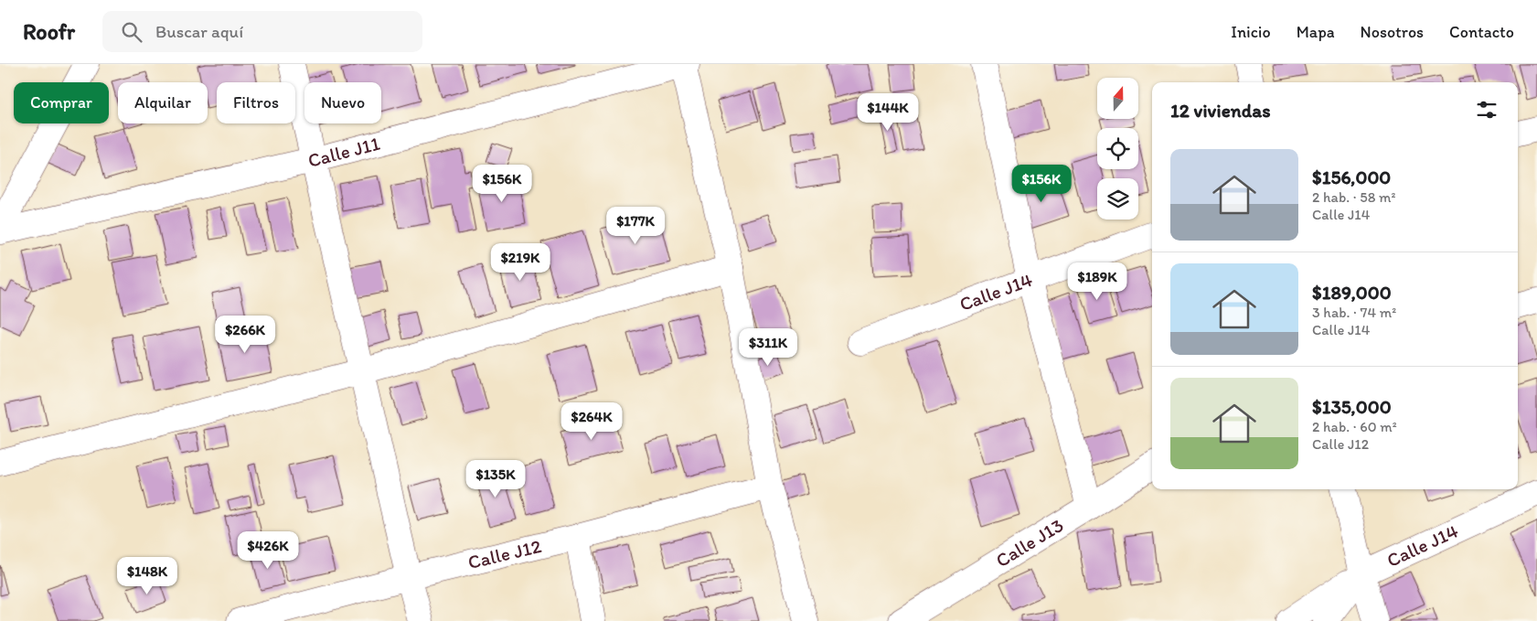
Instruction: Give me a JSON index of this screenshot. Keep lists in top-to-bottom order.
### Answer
{
  "streets": {
    "street": [
      "Calle J11",
      "Calle J14",
      "Calle J13",
      "Calle J12"
    ]
  },
  "north": "top",
  "page": {
    "header": "Roofr",
    "search": "Buscar aquí",
    "nav": [
      "Inicio",
      "Mapa",
      "Nosotros",
      "Contacto"
    ],
    "chip": [
      "Comprar",
      "Alquilar",
      "Filtros",
      "Nuevo"
    ],
    "heading": "12 viviendas",
    "price": [
      "$144K",
      "$156K",
      "$156K",
      "$177K",
      "$219K",
      "$189K",
      "$266K",
      "$311K",
      "$264K",
      "$135K",
      "$426K",
      "$148K"
    ],
    "list": [
      {
        "name": "$156,000",
        "note": "2 hab. · 58 m² · Calle J14"
      },
      {
        "name": "$189,000",
        "note": "3 hab. · 74 m² · Calle J14"
      },
      {
        "name": "$135,000",
        "note": "2 hab. · 60 m² · Calle J12"
      }
    ]
  }
}
